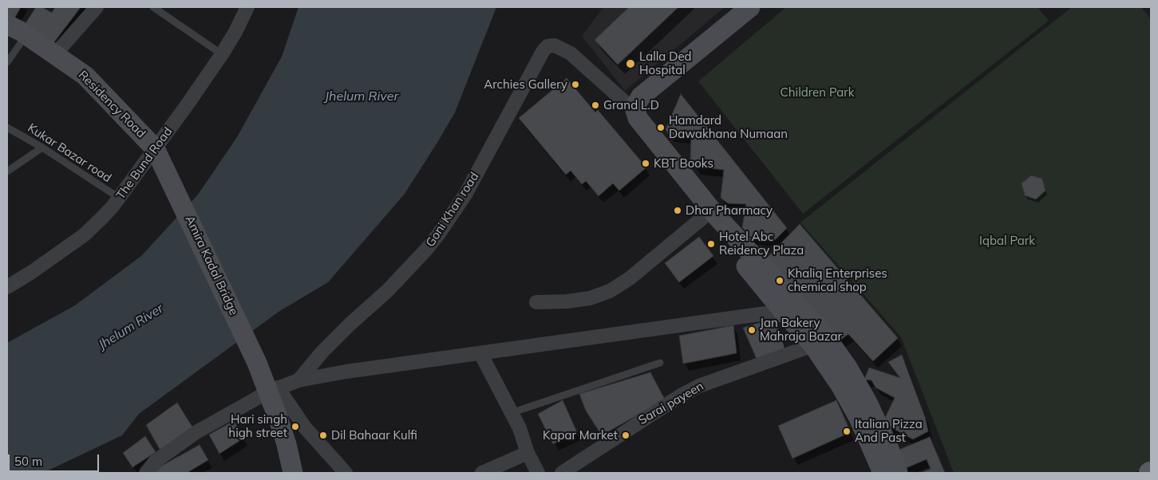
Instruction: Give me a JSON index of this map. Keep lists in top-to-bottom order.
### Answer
{
  "streets": {
    "street": [
      "Residency Road",
      "The Bund Road",
      "Goni Khan road",
      "Amira Kadal Bridge",
      "Sarai payeen"
    ],
    "lane": ["Kukar Bazar road"]
  },
  "crossings": [
    ["Residency Road", "The Bund Road"],
    ["Residency Road", "Amira Kadal Bridge"],
    ["Kukar Bazar road", "The Bund Road"]
  ],
  "water": ["Jhelum River"],
  "parks": ["Children Park", "Iqbal Park"],
  "places": [
    "Lalla Ded Hospital",
    "Archies Gallery",
    "Grand L.D",
    "Hamdard Dawakhana Numaan",
    "KBT Books",
    "Dhar Pharmacy",
    "Hotel Abc Reidency Plaza",
    "Khaliq Enterprises chemical shop",
    "Jan Bakery Mahraja Bazar",
    "Hari singh high street",
    "Italian Pizza And Past",
    "Dil Bahaar Kulfi",
    "Kapar Market"
  ],
  "scale_bar": "50 m"
}
